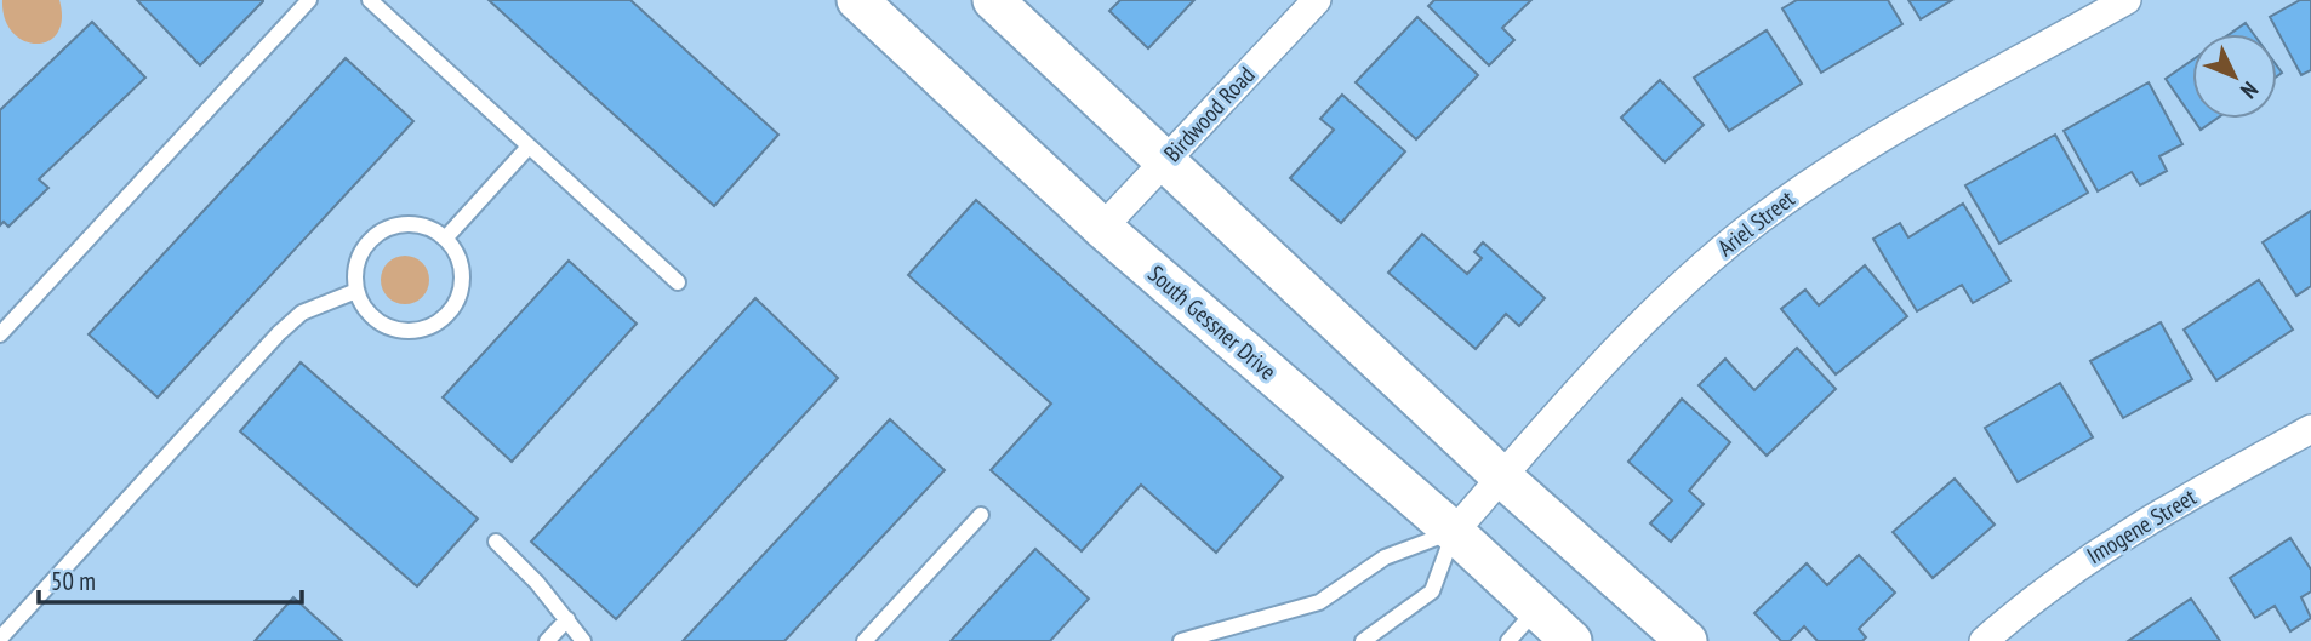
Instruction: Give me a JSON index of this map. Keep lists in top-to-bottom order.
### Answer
{
  "streets": {
    "main road": ["South Gessner Drive"],
    "street": ["Birdwood Road", "Ariel Street", "Imogene Street"]
  },
  "crossings": [
    ["Birdwood Road", "South Gessner Drive"],
    ["Ariel Street", "South Gessner Drive"]
  ],
  "scale_bar": "50 m",
  "north": "bottom right"
}
